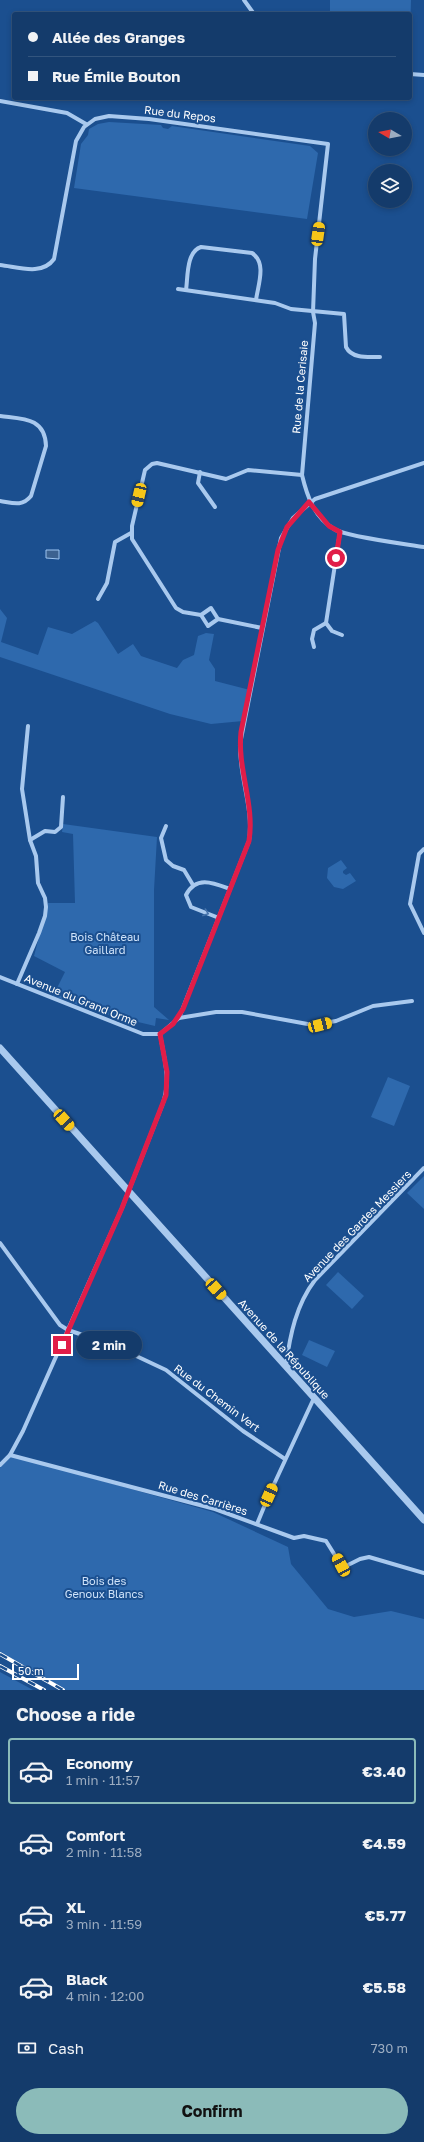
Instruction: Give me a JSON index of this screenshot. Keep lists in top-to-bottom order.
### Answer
{
  "streets": {
    "street": [
      "Rue du Repos",
      "Rue de la Cerisaie",
      "Avenue du Grand Orme",
      "Avenue des Gardes Messiers",
      "Avenue de la République",
      "Rue du Chemin Vert",
      "Rue des Carrières"
    ]
  },
  "crossings": [
    ["Rue du Repos", "Rue de la Cerisaie"],
    ["Avenue des Gardes Messiers", "Avenue de la République"],
    ["Avenue de la République", "Rue des Carrières"],
    ["Rue du Chemin Vert", "Rue des Carrières"]
  ],
  "parks": ["Bois Château Gaillard", "Bois des Genoux Blancs"],
  "scale_bar": "50 m",
  "north": "left",
  "page": {
    "banner": ["Allée des Granges", "Rue Émile Bouton"],
    "bubble": "2 min",
    "scale": "50 m",
    "heading": "Choose a ride",
    "list": [
      {
        "name": "Economy",
        "note": "1 min · 11:57",
        "value": "€3.40"
      },
      {
        "name": "Comfort",
        "note": "2 min · 11:58",
        "value": "€4.59"
      },
      {
        "name": "XL",
        "note": "3 min · 11:59",
        "value": "€5.77"
      },
      {
        "name": "Black",
        "note": "4 min · 12:00",
        "value": "€5.58"
      }
    ],
    "pay": ["Cash", "730 m"],
    "buttons": "Confirm"
  }
}
